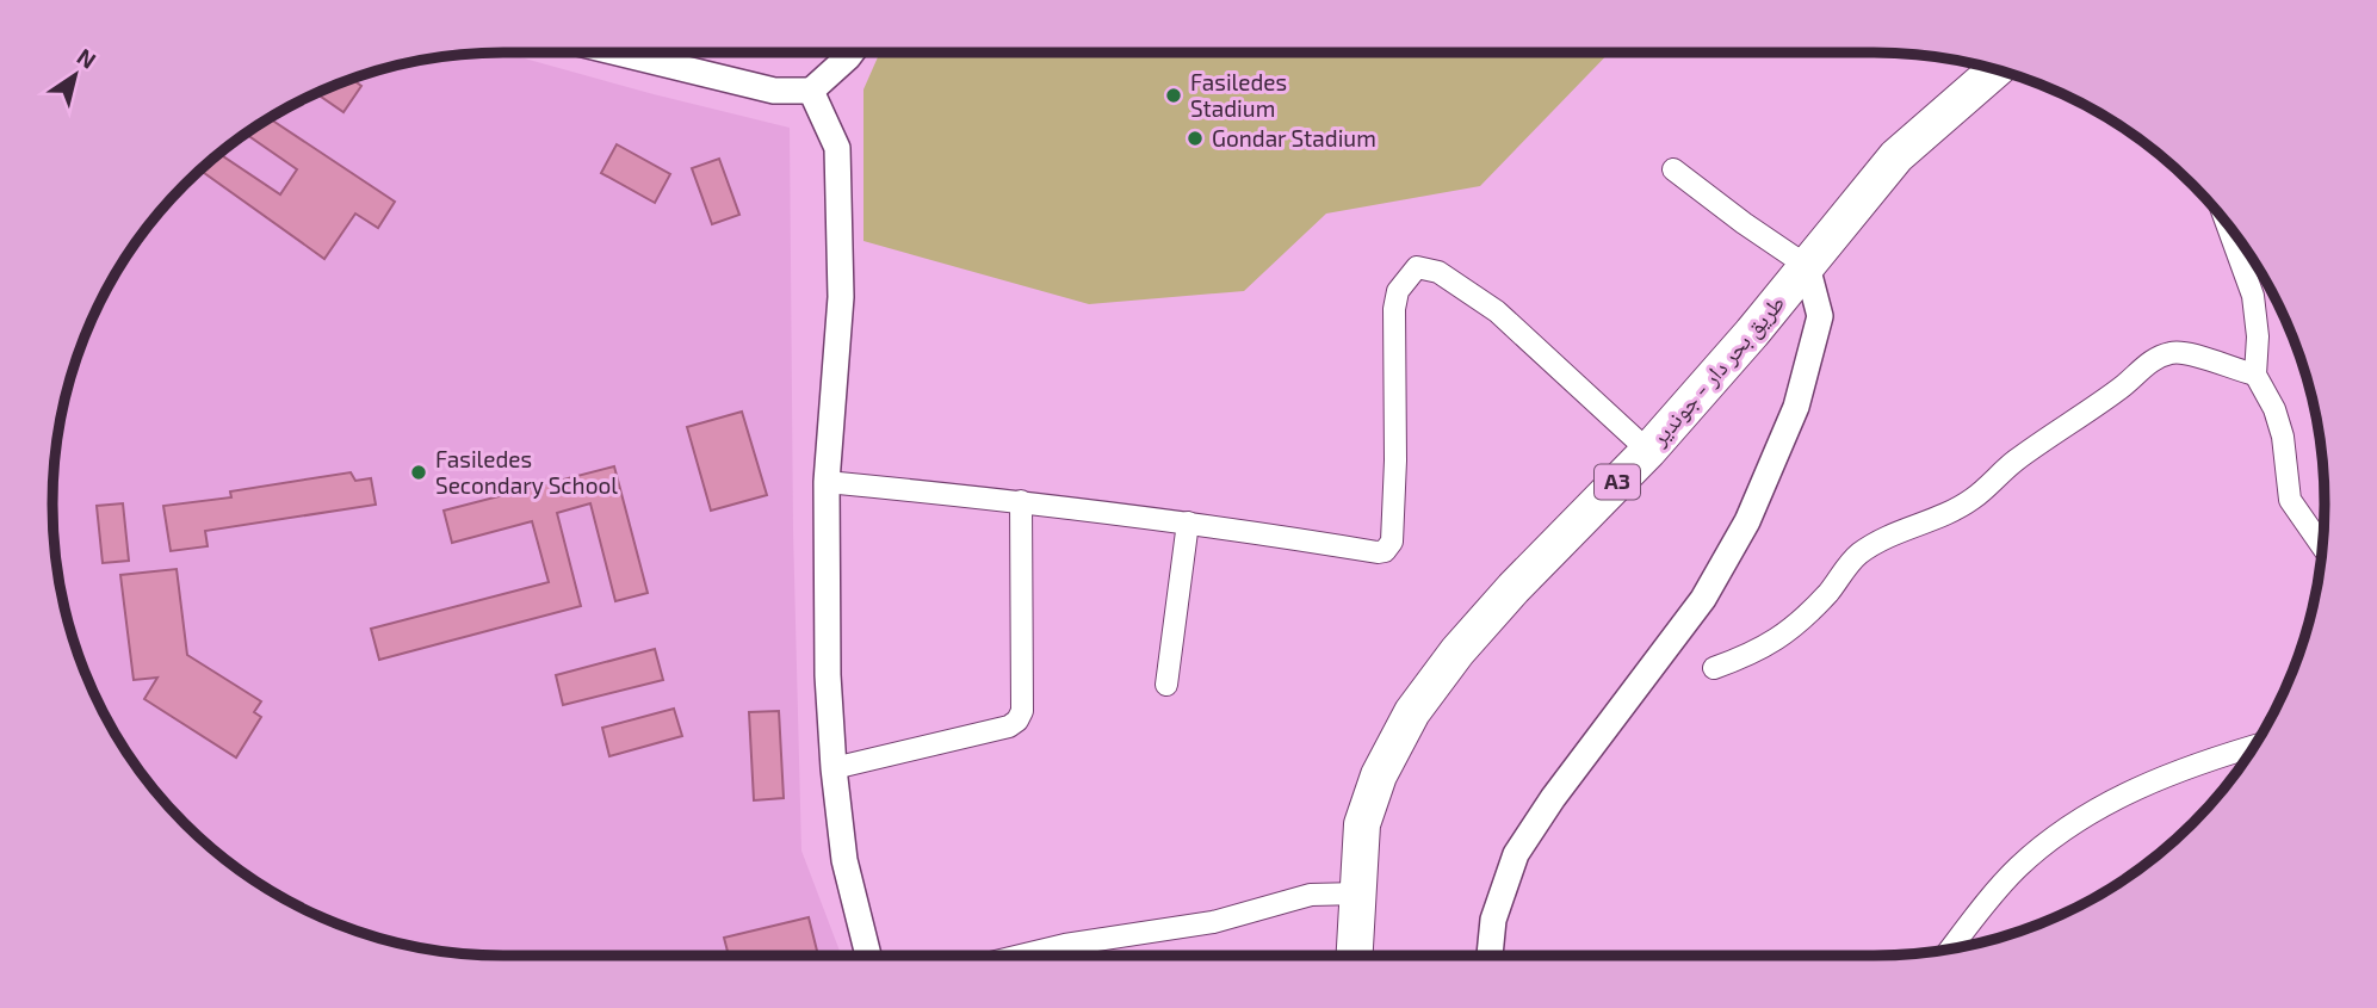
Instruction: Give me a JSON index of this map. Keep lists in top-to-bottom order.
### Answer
{
  "streets": {
    "highway": ["طريق بحر دار - جوندير", "A3"]
  },
  "places": ["Fasiledes Stadium", "Gondar Stadium", "Fasiledes Secondary School"],
  "north": "top right"
}
